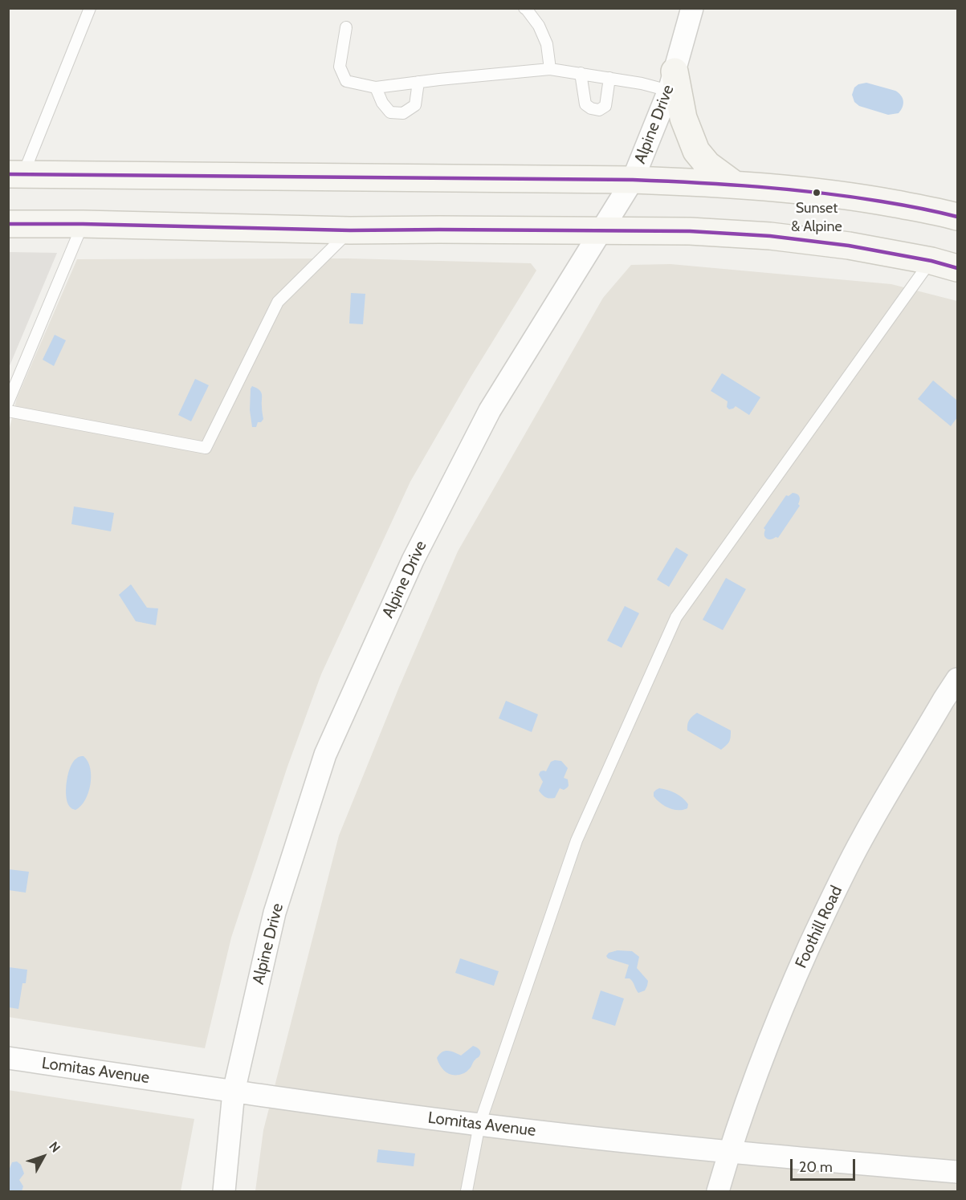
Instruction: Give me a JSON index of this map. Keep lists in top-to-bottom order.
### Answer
{
  "streets": {
    "street": ["Alpine Drive", "Foothill Road", "Lomitas Avenue"]
  },
  "crossings": [
    ["Alpine Drive", "Lomitas Avenue"],
    ["Foothill Road", "Lomitas Avenue"]
  ],
  "places": ["Sunset & Alpine"],
  "scale_bar": "20 m",
  "north": "top right"
}
